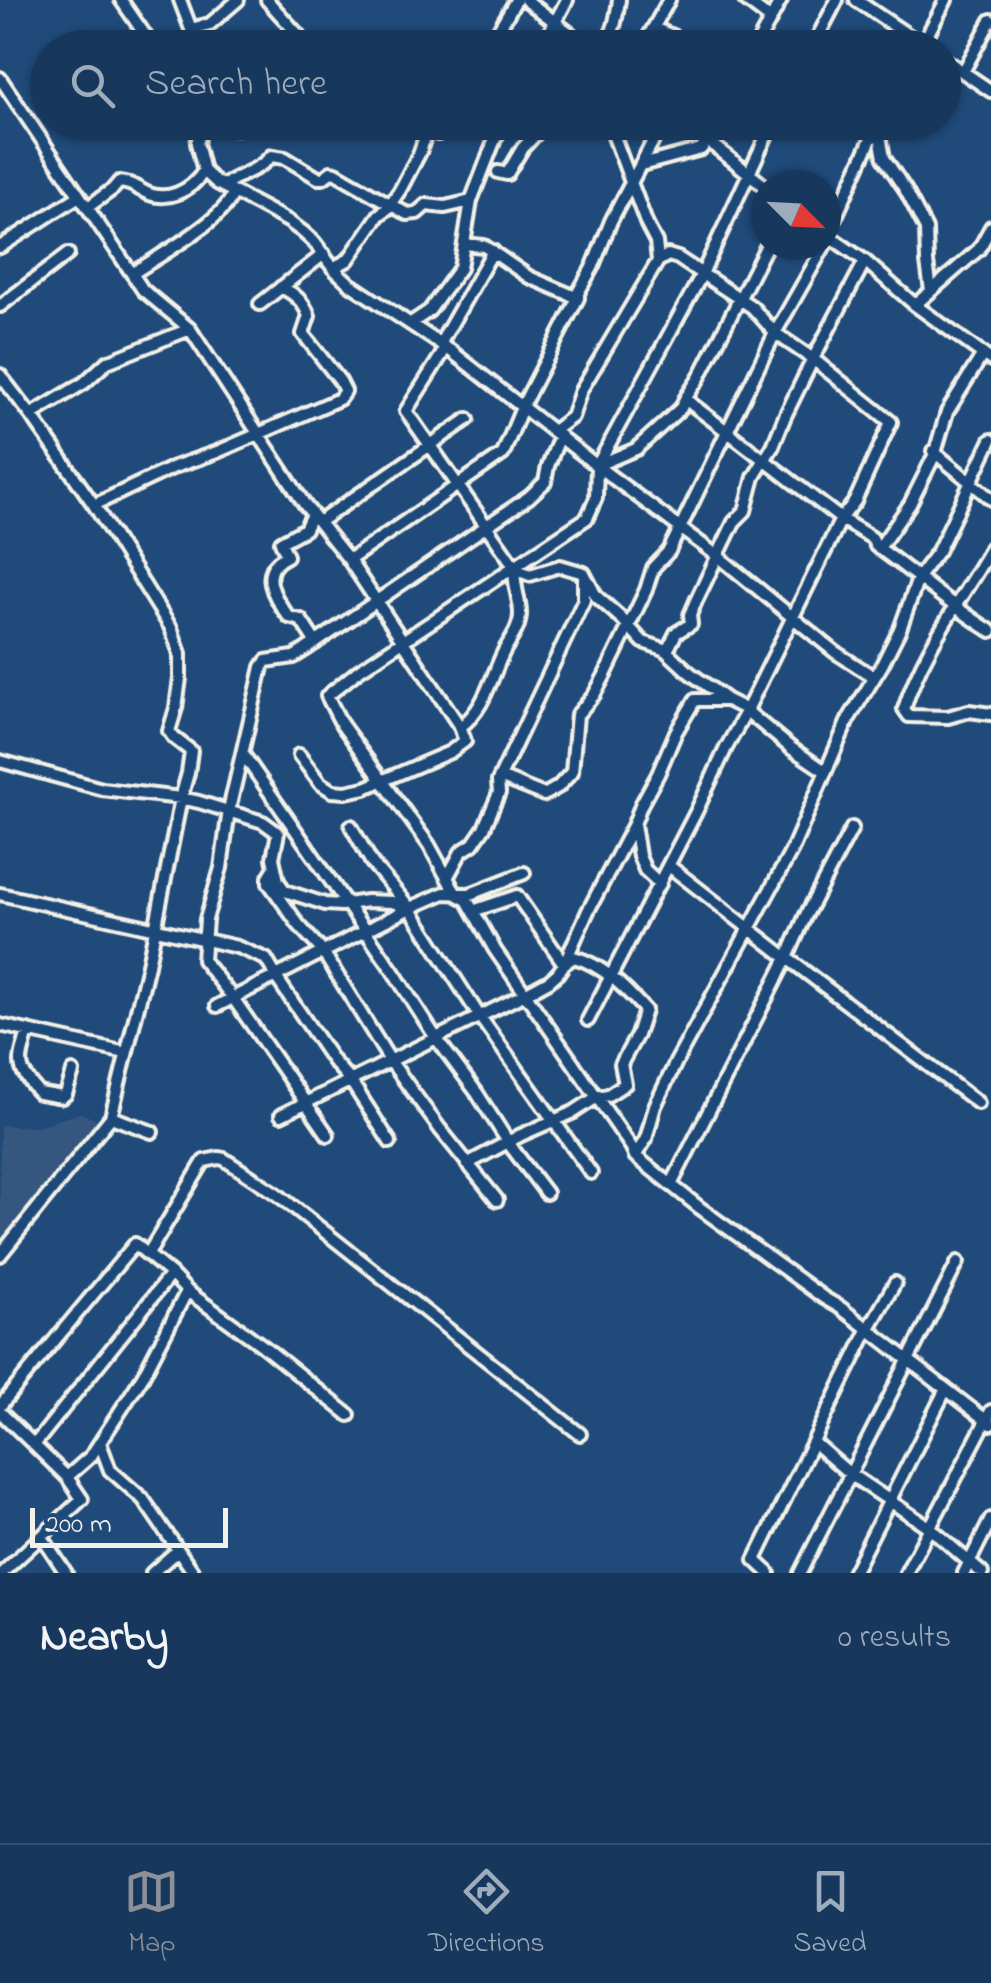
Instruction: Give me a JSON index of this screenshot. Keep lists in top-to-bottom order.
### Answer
{
  "scale_bar": "200 m",
  "north": "bottom right",
  "page": {
    "search": "Search here",
    "scale": "200 m",
    "heading": ["Nearby", "0 results"],
    "nav": ["Map", "Directions", "Saved"]
  }
}
